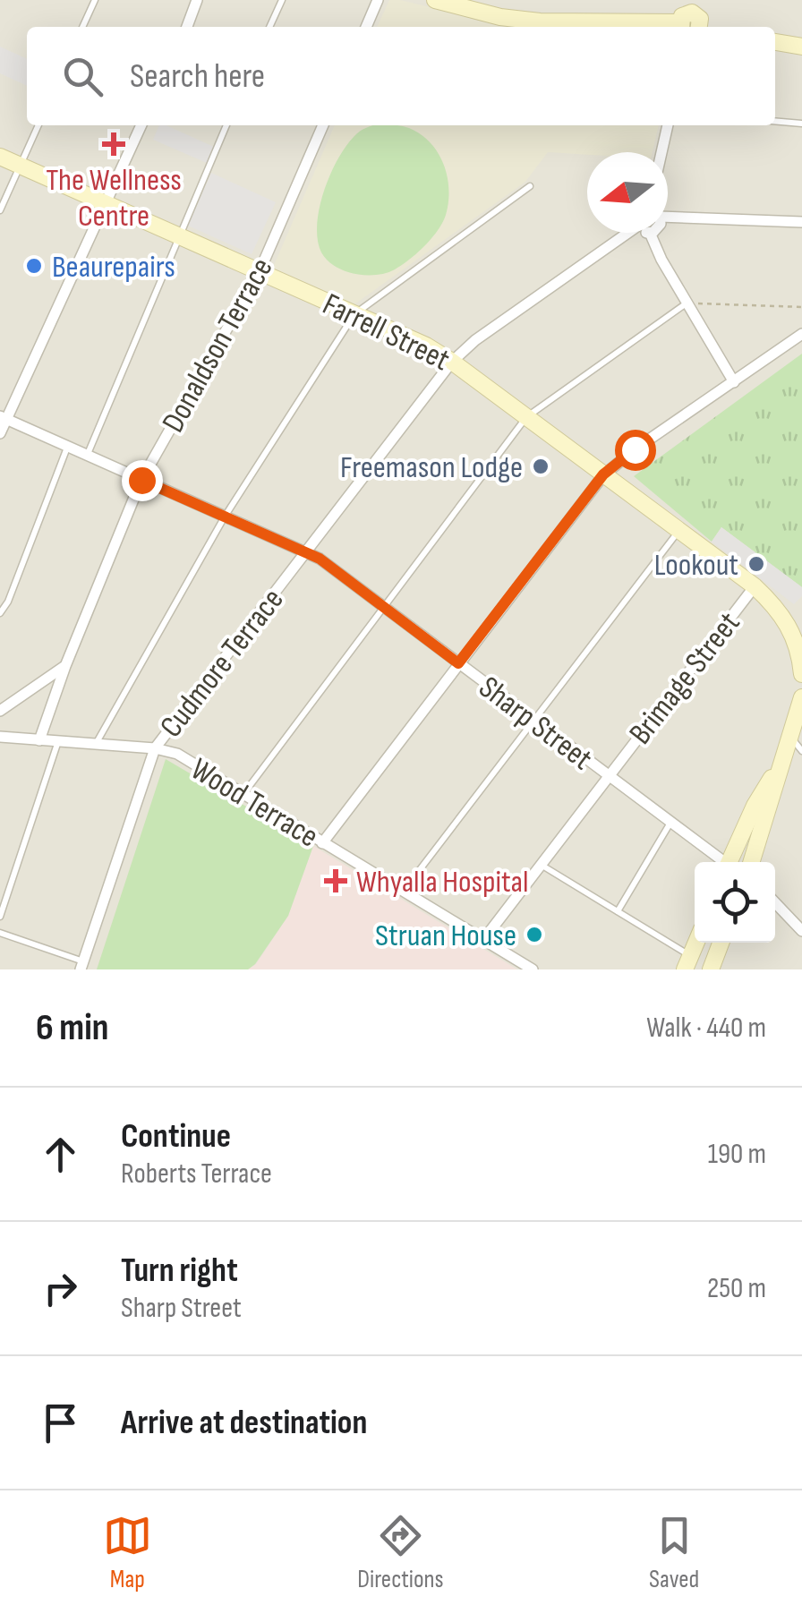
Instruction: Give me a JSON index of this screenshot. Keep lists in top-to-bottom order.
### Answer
{
  "streets": {
    "main road": ["Farrell Street"],
    "street": [
      "Donaldson Terrace",
      "Cudmore Terrace",
      "Brimage Street",
      "Sharp Street",
      "Wood Terrace"
    ]
  },
  "crossings": [
    ["Farrell Street", "Donaldson Terrace"],
    ["Farrell Street", "Cudmore Terrace"],
    ["Farrell Street", "Brimage Street"],
    ["Donaldson Terrace", "Sharp Street"],
    ["Donaldson Terrace", "Wood Terrace"],
    ["Cudmore Terrace", "Sharp Street"],
    ["Cudmore Terrace", "Wood Terrace"],
    ["Brimage Street", "Sharp Street"],
    ["Brimage Street", "Wood Terrace"]
  ],
  "places": {
    "health": ["The Wellness Centre", "Whyalla Hospital"],
    "other": [
      "Beaurepairs",
      "Freemason Lodge",
      "Lookout",
      "Struan House"
    ]
  },
  "north": "left",
  "page": {
    "search": "Search here",
    "heading": ["6 min", "Walk · 440 m"],
    "list": [
      ["Continue", "Roberts Terrace", "190 m"],
      ["Turn right", "Sharp Street", "250 m"],
      "Arrive at destination"
    ],
    "nav": ["Map", "Directions", "Saved"]
  }
}
